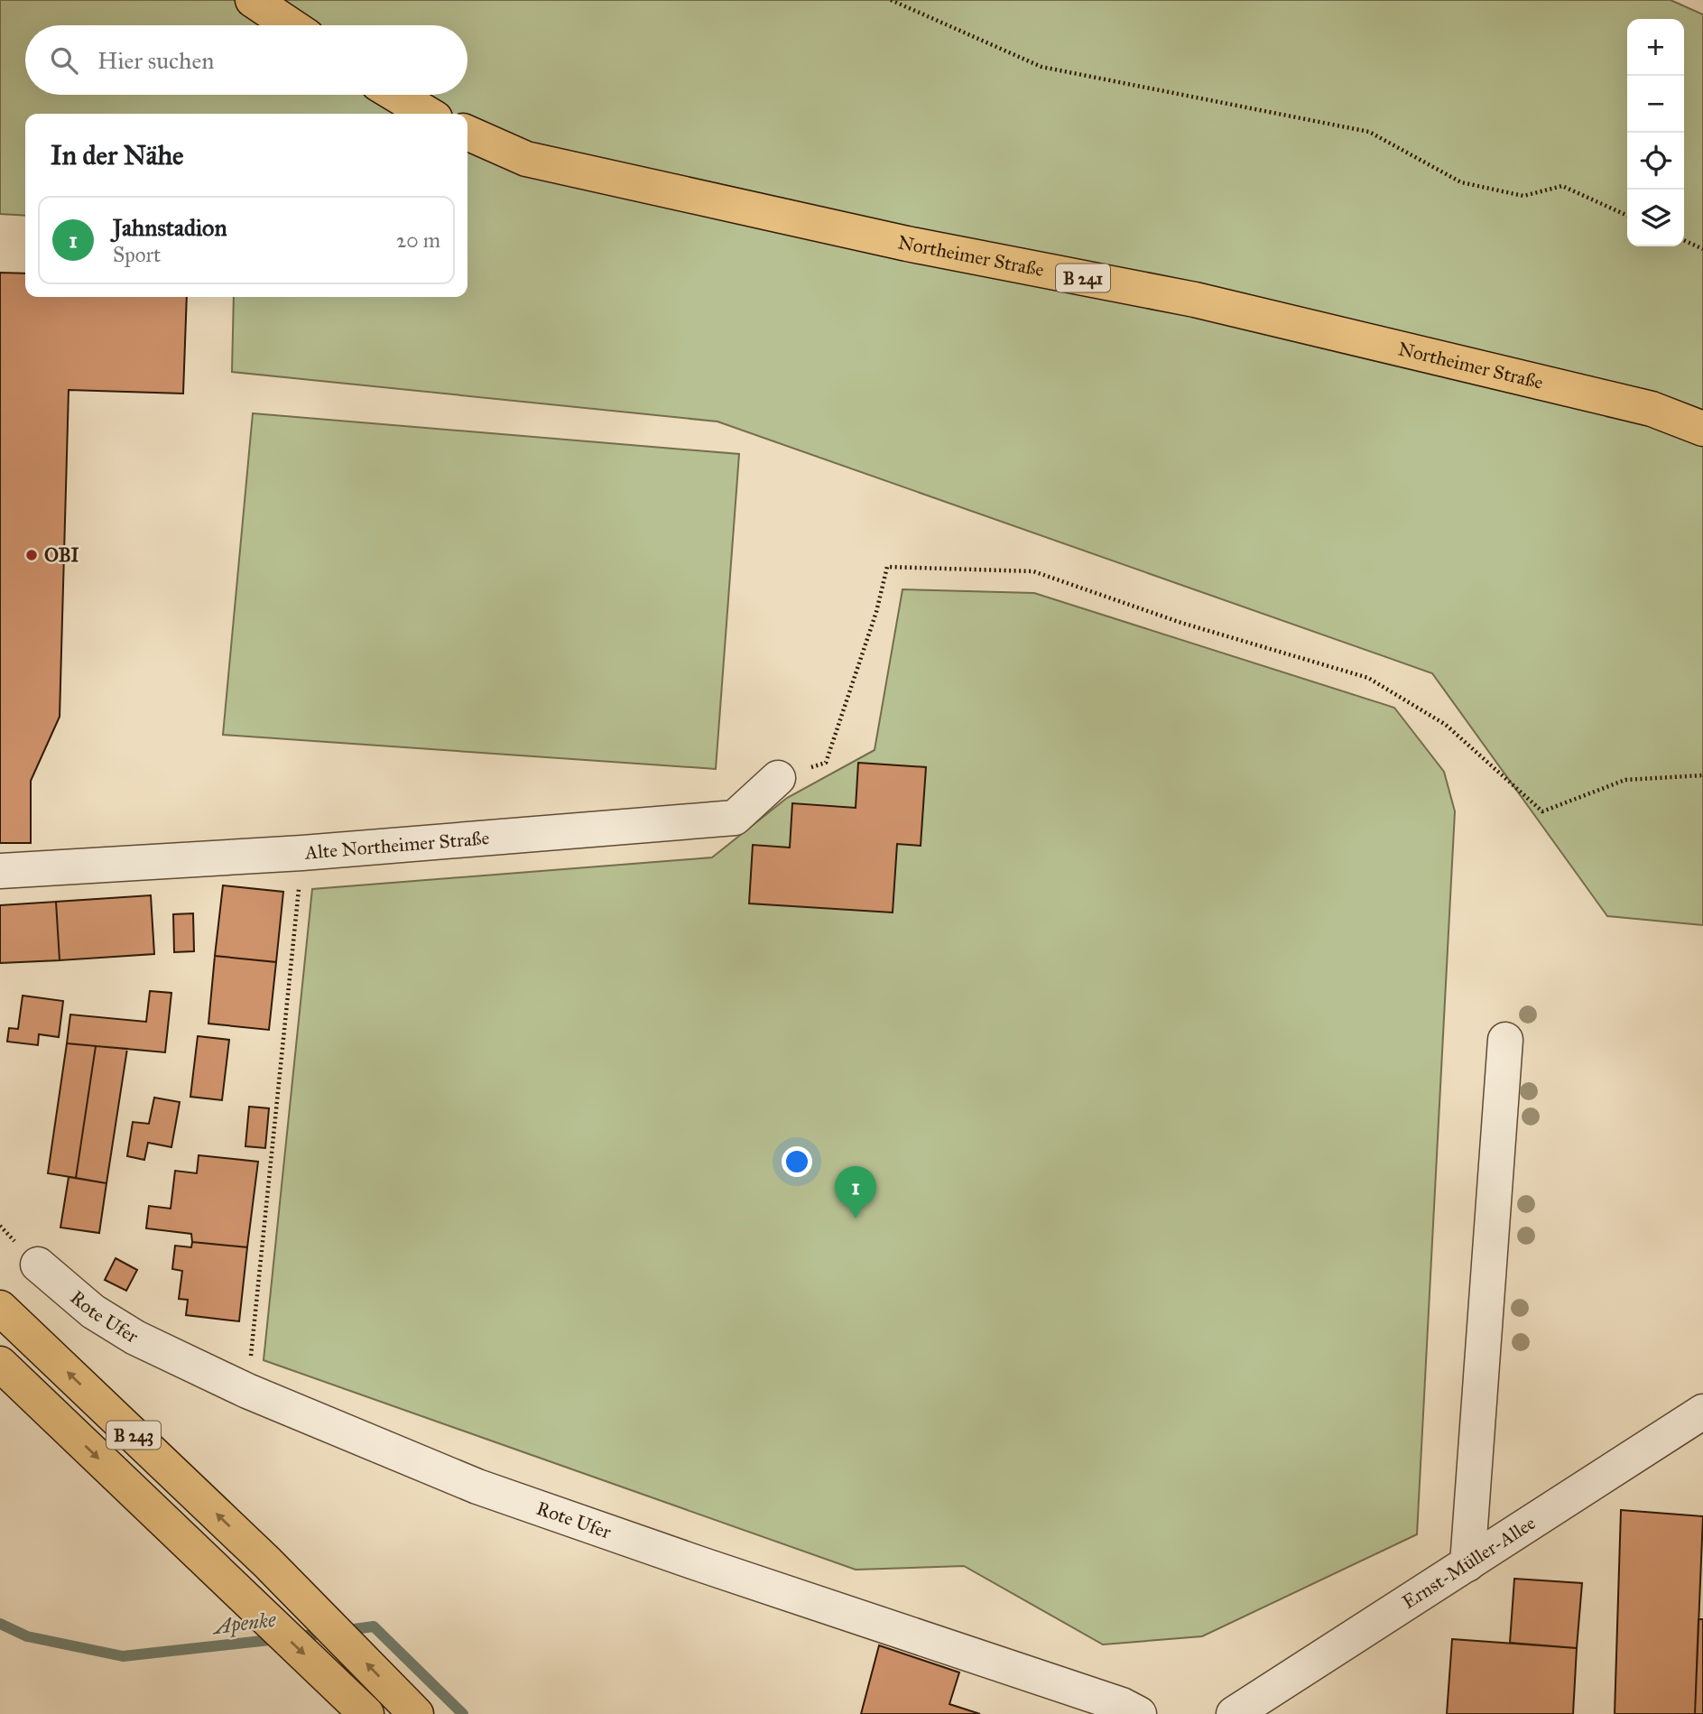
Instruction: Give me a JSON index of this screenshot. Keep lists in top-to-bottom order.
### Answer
{
  "streets": {
    "main road": ["Northeimer Straße", "B 241", "B 243"],
    "street": ["Alte Northeimer Straße", "Rote Ufer", "Ernst-Müller-Allee"]
  },
  "water": ["Apenke"],
  "places": ["OBI"],
  "page": {
    "map_buttons": ["+", "−"],
    "search": "Hier suchen",
    "heading": "In der Nähe",
    "list": [
      {
        "mark": "1",
        "name": "Jahnstadion",
        "note": "Sport",
        "value": "20 m"
      }
    ],
    "pins": "1"
  }
}
